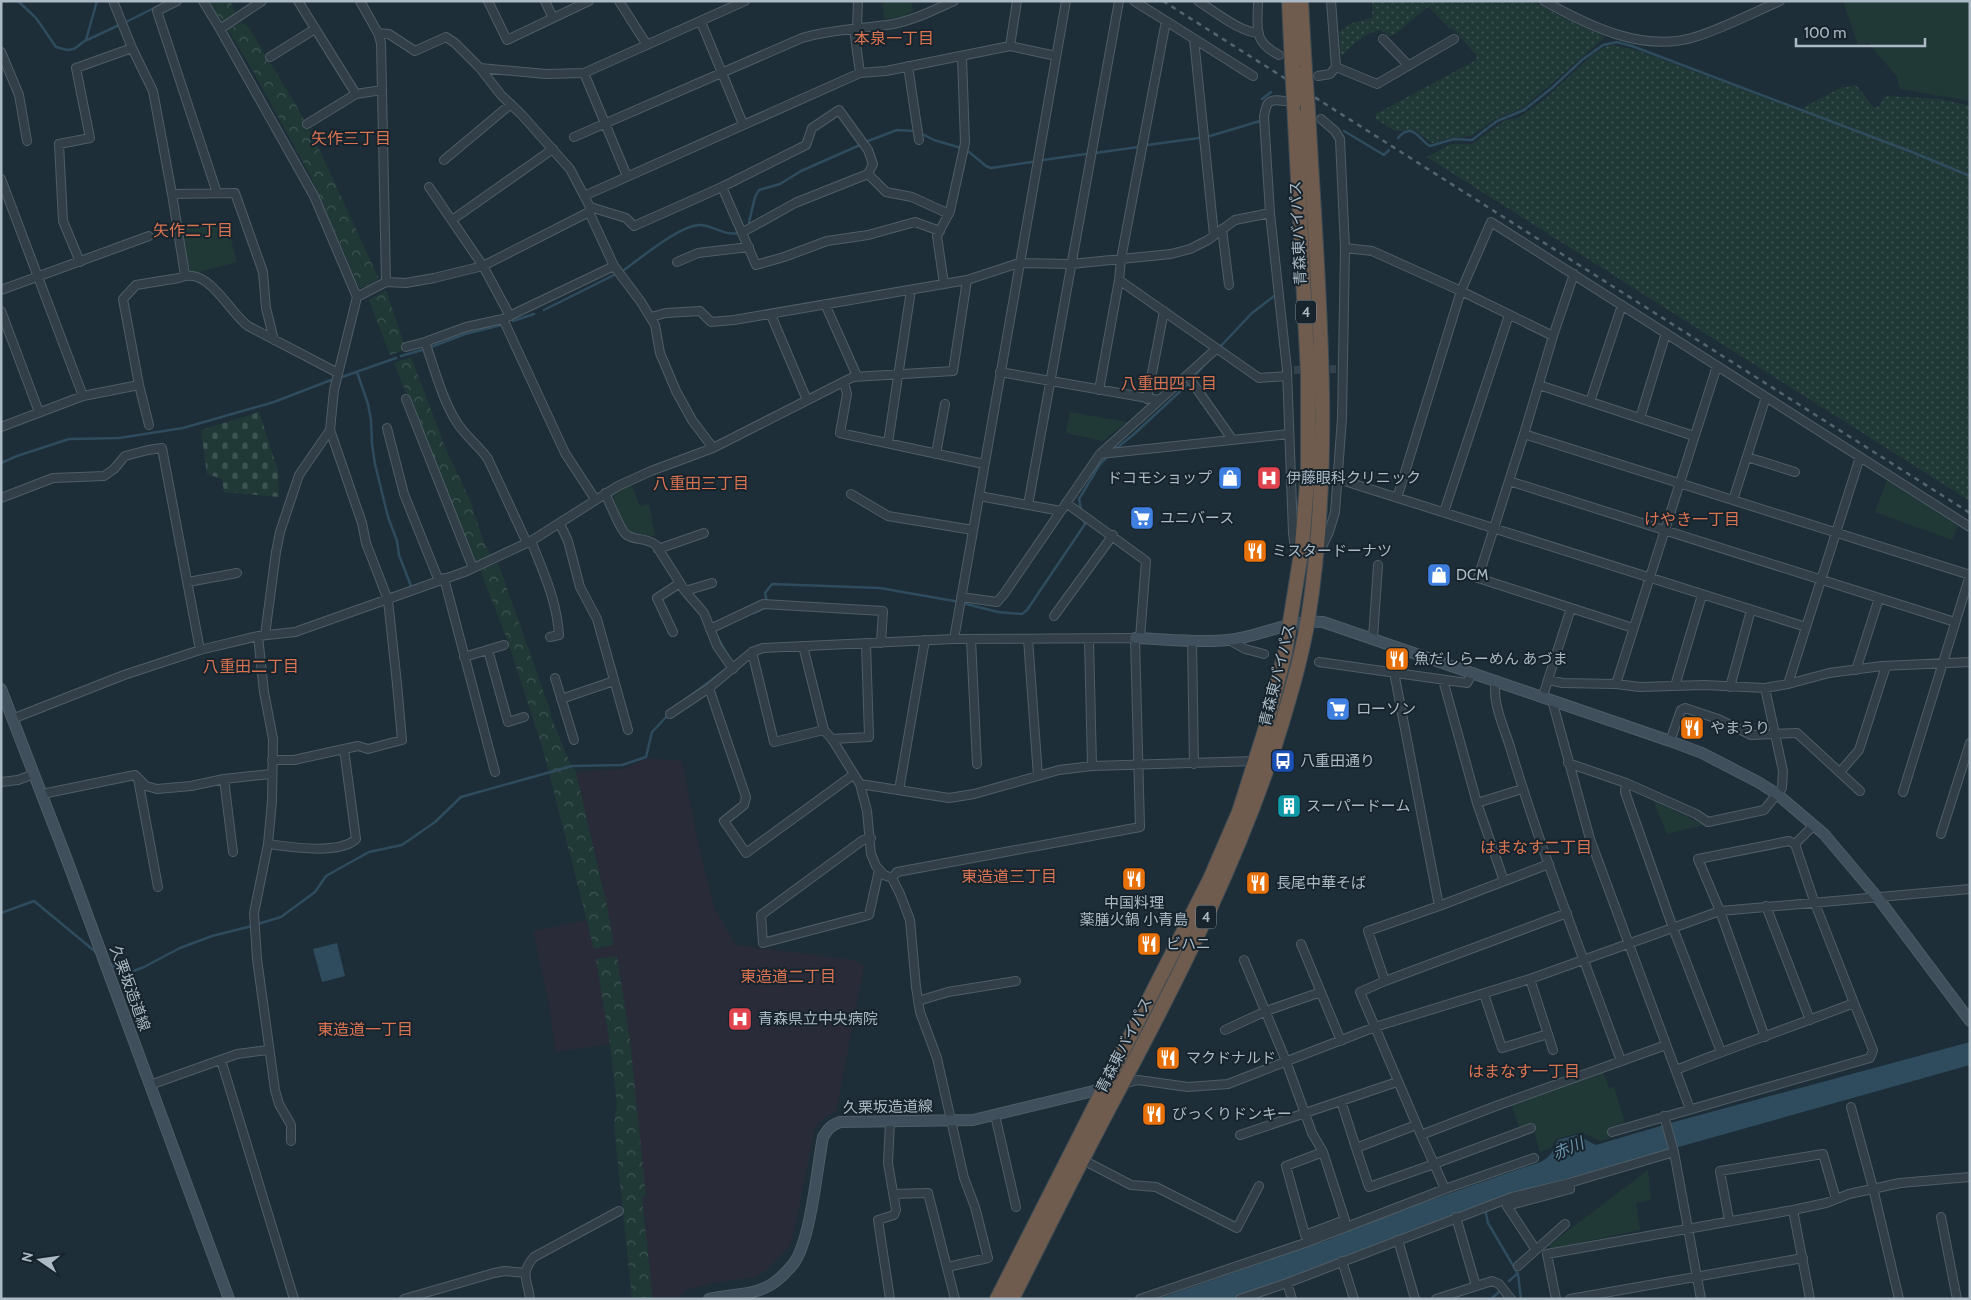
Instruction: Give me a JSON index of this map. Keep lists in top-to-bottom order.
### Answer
{
  "streets": {
    "highway": ["青森東バイパス", "4"],
    "main road": ["久栗坂造道線"]
  },
  "crossings": [
    ["青森東バイパス", "久栗坂造道線"]
  ],
  "districts": [
    "本泉一丁目",
    "矢作三丁目",
    "矢作二丁目",
    "八重田四丁目",
    "八重田三丁目",
    "けやき一丁目",
    "八重田二丁目",
    "はまなす二丁目",
    "東造道三丁目",
    "東造道二丁目",
    "東造道一丁目",
    "はまなす一丁目"
  ],
  "water": ["赤川"],
  "places": {
    "shop": ["ドコモショップ", "DCM"],
    "hospital": ["伊藤眼科クリニック", "青森県立中央病院"],
    "supermarket": ["ユニバース", "ローソン"],
    "restaurant": [
      "ミスタードーナツ",
      "魚だしらーめん あづま",
      "やまうり",
      "中国料理 薬膳火鍋 小青島",
      "長尾中華そば",
      "ビハニ",
      "マクドナルド",
      "びっくりドンキー"
    ],
    "bus stop": ["八重田通り"],
    "building": ["スーパードーム"]
  },
  "scale_bar": "100 m",
  "north": "left"
}
